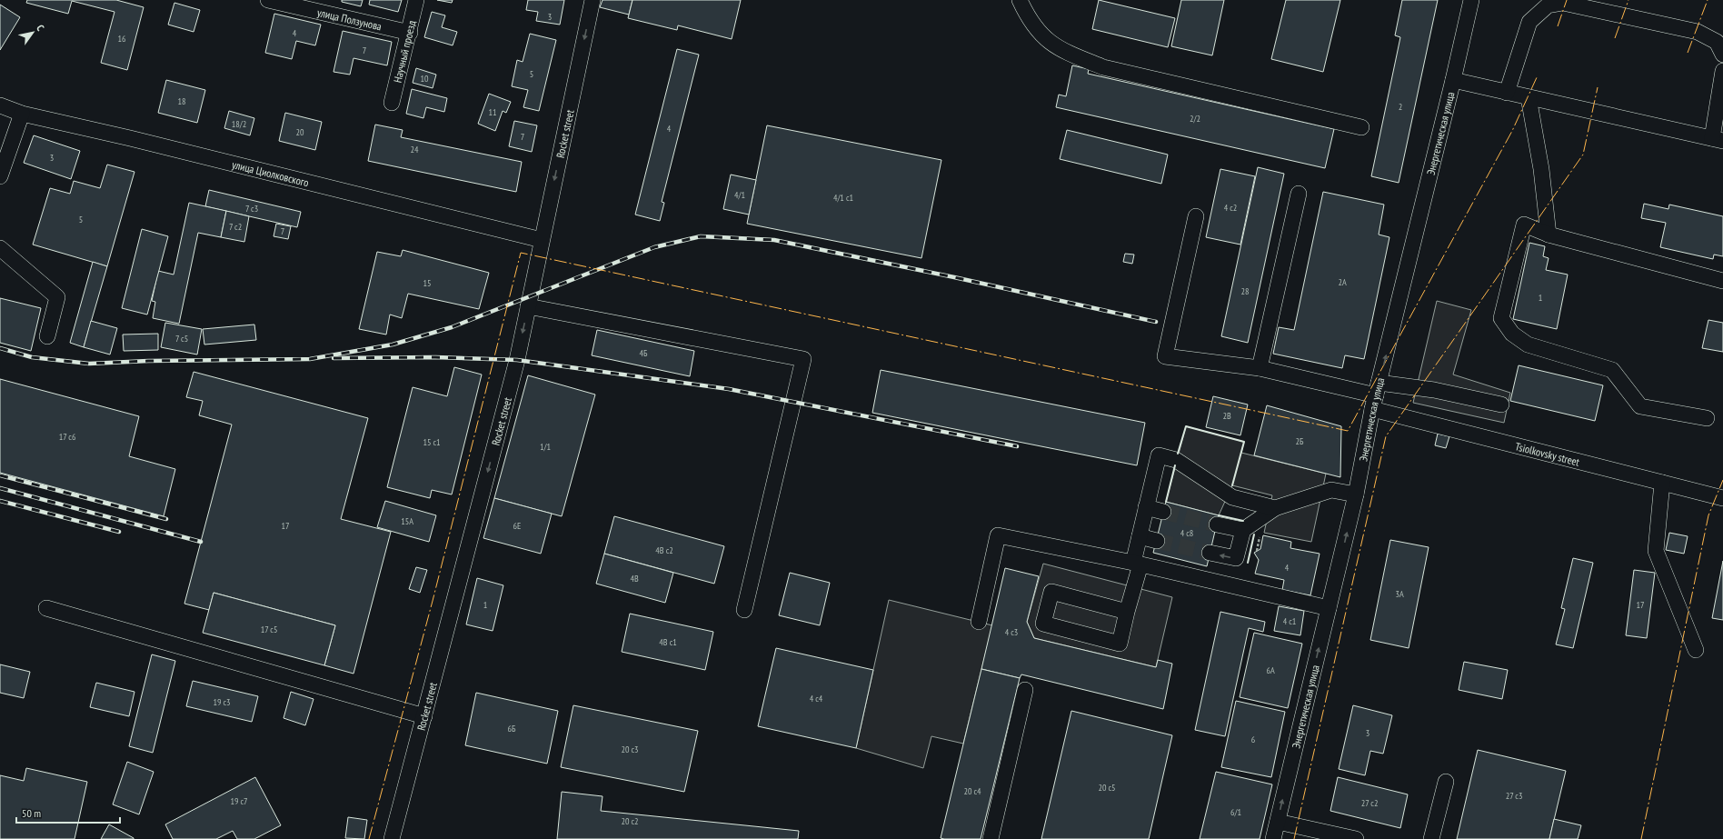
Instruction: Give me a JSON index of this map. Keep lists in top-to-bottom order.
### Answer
{
  "streets": {
    "street": [
      "улица Ползунова",
      "Научный проезд",
      "Энергетическая улица",
      "Rocket street",
      "улица Циолковского",
      "Tsiolkovsky street"
    ]
  },
  "crossings": [
    ["улица Ползунова", "Научный проезд"],
    ["Энергетическая улица", "Tsiolkovsky street"],
    ["Rocket street", "улица Циолковского"]
  ],
  "one_way": ["Rocket street"],
  "house_numbers": [
    "3",
    "4",
    "16",
    "7",
    "5",
    "10",
    "18",
    "2",
    "11",
    "2/2",
    "18/2",
    "4",
    "20",
    "7",
    "24",
    "3",
    "4/1",
    "4/1 с1",
    "4 с2",
    "7 с3",
    "5",
    "7 с2",
    "7",
    "2А",
    "15",
    "28",
    "1",
    "7 с5",
    "4Б",
    "2В",
    "17 с6",
    "2Б",
    "15 с1",
    "1/1",
    "15А",
    "17",
    "6Е",
    "4 с8",
    "4В с2",
    "4",
    "4В",
    "3А",
    "1",
    "17",
    "4 с1",
    "17 с5",
    "4 с3",
    "4В с1",
    "6А",
    "4 с4",
    "19 с3",
    "6Б",
    "3",
    "6",
    "20 с3",
    "20 с5",
    "20 с4",
    "27 с3",
    "19 с7",
    "27 с2",
    "6/1",
    "20 с2"
  ],
  "scale_bar": "50 m",
  "north": "top right"
}
